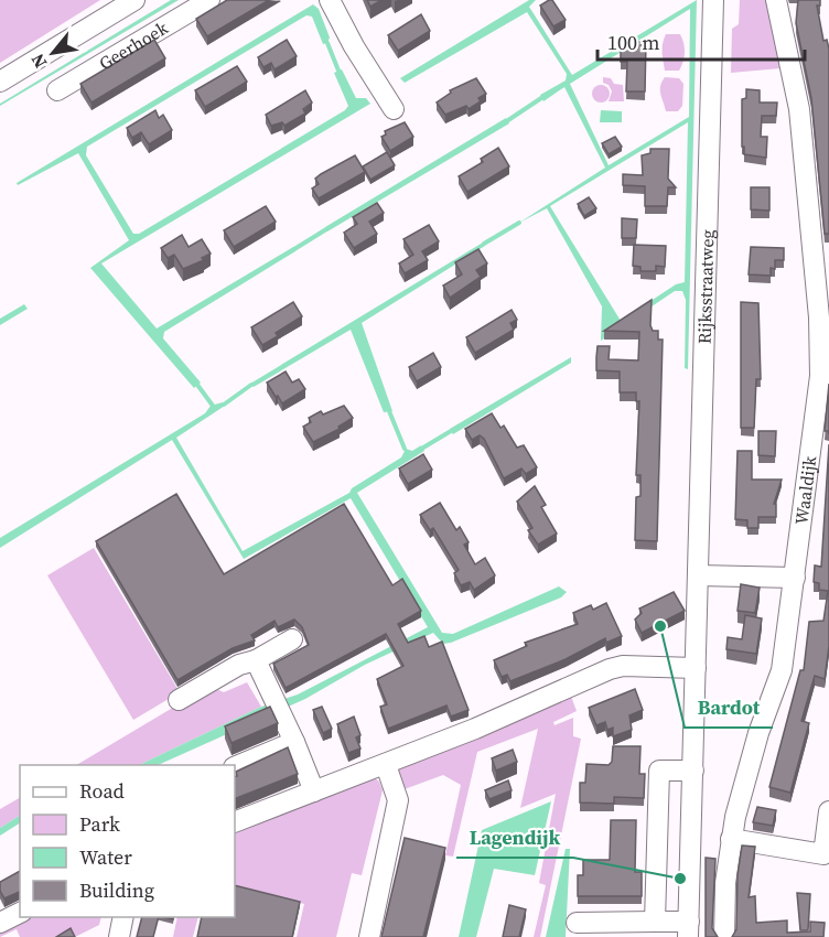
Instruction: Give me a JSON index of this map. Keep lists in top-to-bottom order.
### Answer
{
  "streets": {
    "street": ["Geerhoek", "Rijksstraatweg", "Waaldijk"]
  },
  "places": ["Bardot", "Lagendijk"],
  "legend": [
    "Road",
    "Park",
    "Water",
    "Building"
  ],
  "scale_bar": "100 m",
  "north": "bottom left"
}
